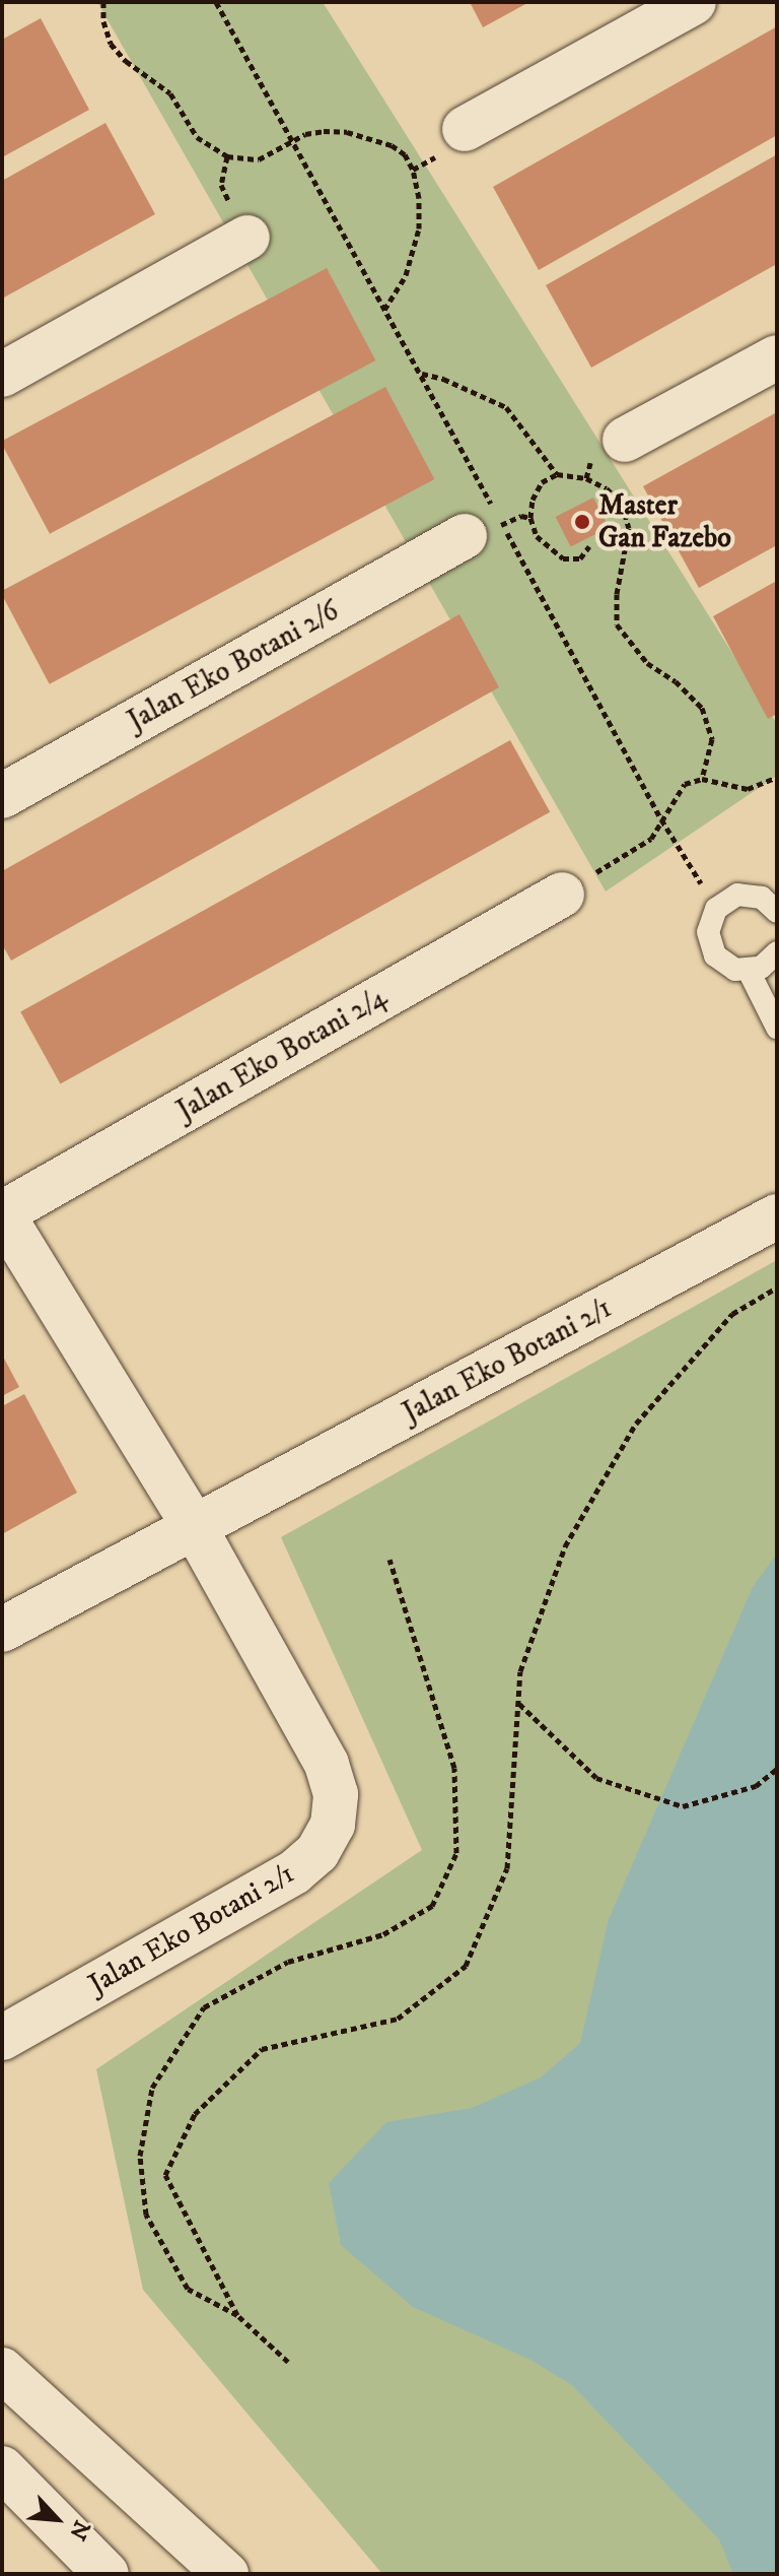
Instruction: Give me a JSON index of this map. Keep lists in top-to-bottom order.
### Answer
{
  "streets": {
    "street": ["Jalan Eko Botani 2/6", "Jalan Eko Botani 2/4", "Jalan Eko Botani 2/1"]
  },
  "places": ["Master Gan Fazebo"],
  "north": "bottom right"
}
